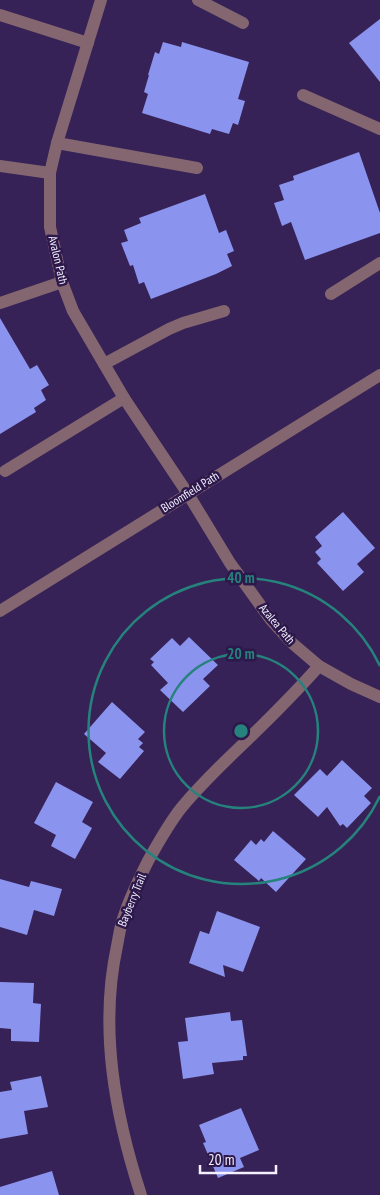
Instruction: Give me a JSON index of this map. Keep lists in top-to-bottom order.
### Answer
{
  "streets": {
    "street": [
      "Avalon Path",
      "Bloomfield Path",
      "Azalea Path",
      "Bayberry Trail"
    ]
  },
  "crossings": [
    ["Avalon Path", "Bloomfield Path"],
    ["Avalon Path", "Azalea Path"],
    ["Bloomfield Path", "Azalea Path"],
    ["Azalea Path", "Bayberry Trail"]
  ],
  "scale_bar": "20 m",
  "rings": ["40 m", "20 m"]
}
